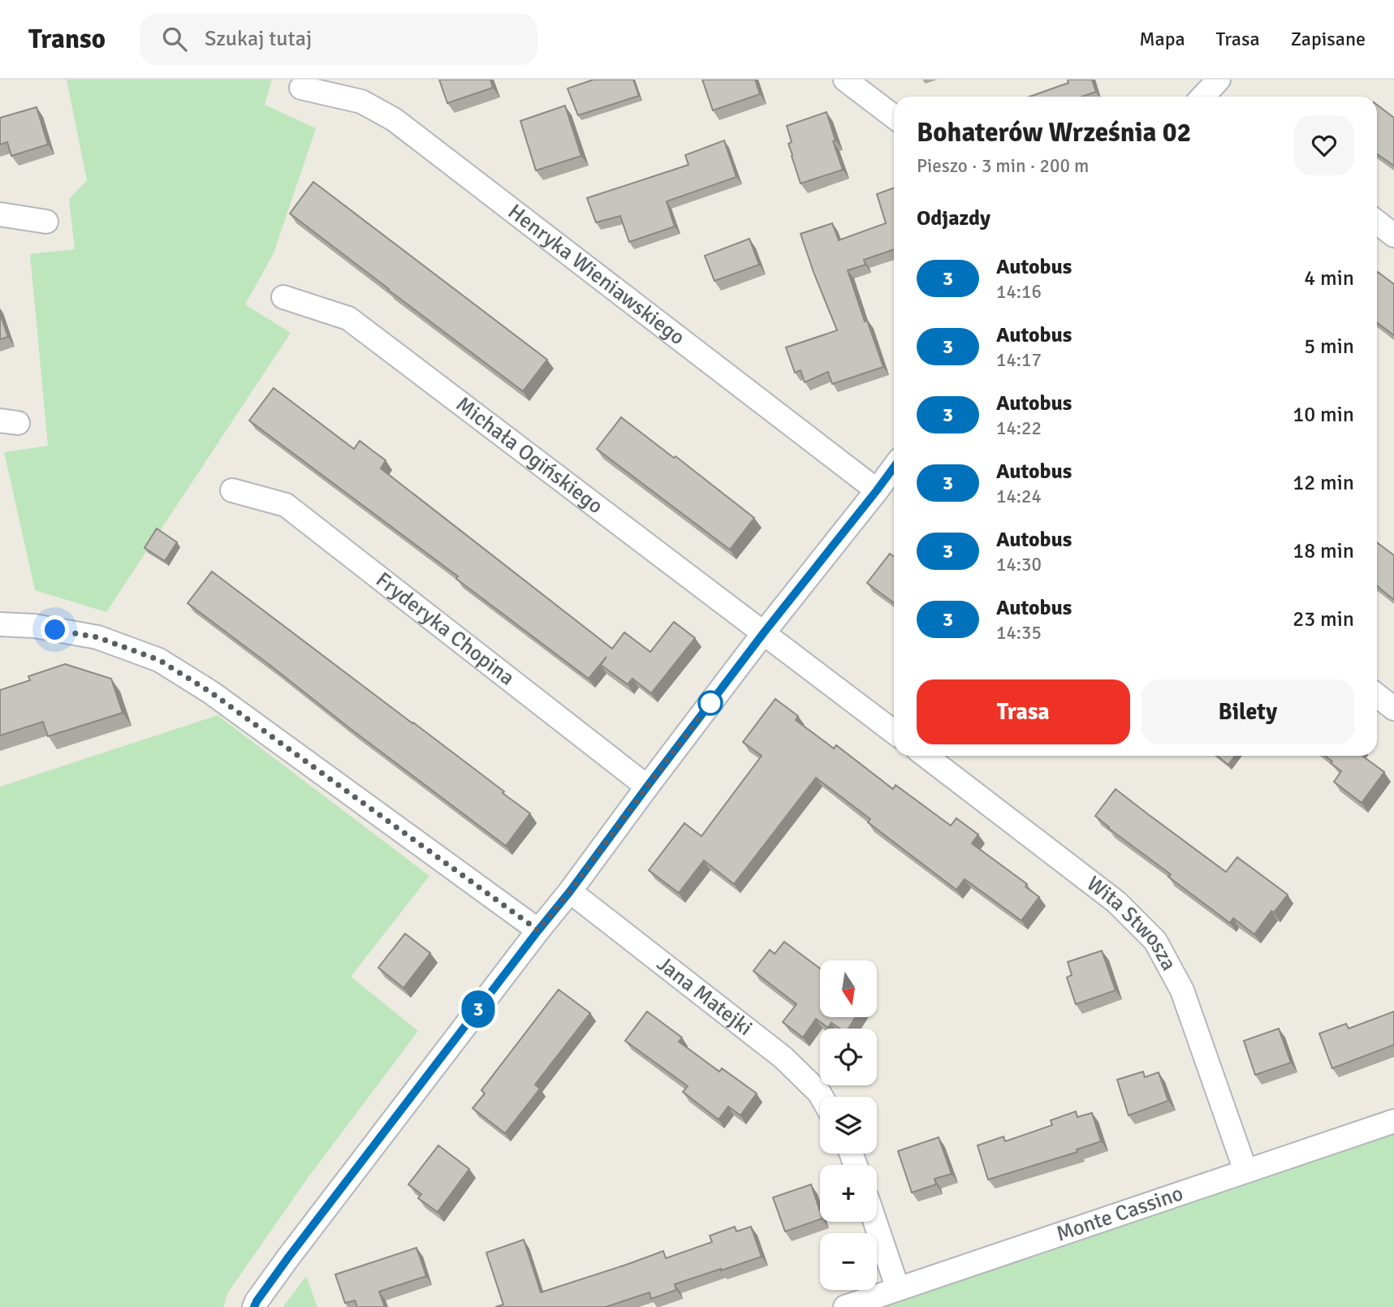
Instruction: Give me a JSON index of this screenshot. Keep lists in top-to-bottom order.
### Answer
{
  "streets": {
    "street": [
      "Henryka Wieniawskiego",
      "Michała Ogińskiego",
      "Fryderyka Chopina",
      "Wita Stwosza",
      "Jana Matejki",
      "Monte Cassino"
    ]
  },
  "crossings": [
    ["Wita Stwosza", "Monte Cassino"]
  ],
  "lines": ["bus line 3"],
  "north": "bottom",
  "page": {
    "header": "Transo",
    "search": "Szukaj tutaj",
    "nav": ["Mapa", "Trasa", "Zapisane"],
    "on_map": "3",
    "heading": [
      ["Bohaterów Września 02", "Pieszo · 3 min · 200 m"],
      "Odjazdy"
    ],
    "list": [
      {
        "mark": "3",
        "name": "Autobus",
        "note": "14:16",
        "value": "4 min"
      },
      {
        "mark": "3",
        "name": "Autobus",
        "note": "14:17",
        "value": "5 min"
      },
      {
        "mark": "3",
        "name": "Autobus",
        "note": "14:22",
        "value": "10 min"
      },
      {
        "mark": "3",
        "name": "Autobus",
        "note": "14:24",
        "value": "12 min"
      },
      {
        "mark": "3",
        "name": "Autobus",
        "note": "14:30",
        "value": "18 min"
      },
      {
        "mark": "3",
        "name": "Autobus",
        "note": "14:35",
        "value": "23 min"
      }
    ],
    "buttons": ["Trasa", "Bilety"],
    "map_buttons": ["+", "−"]
  }
}
